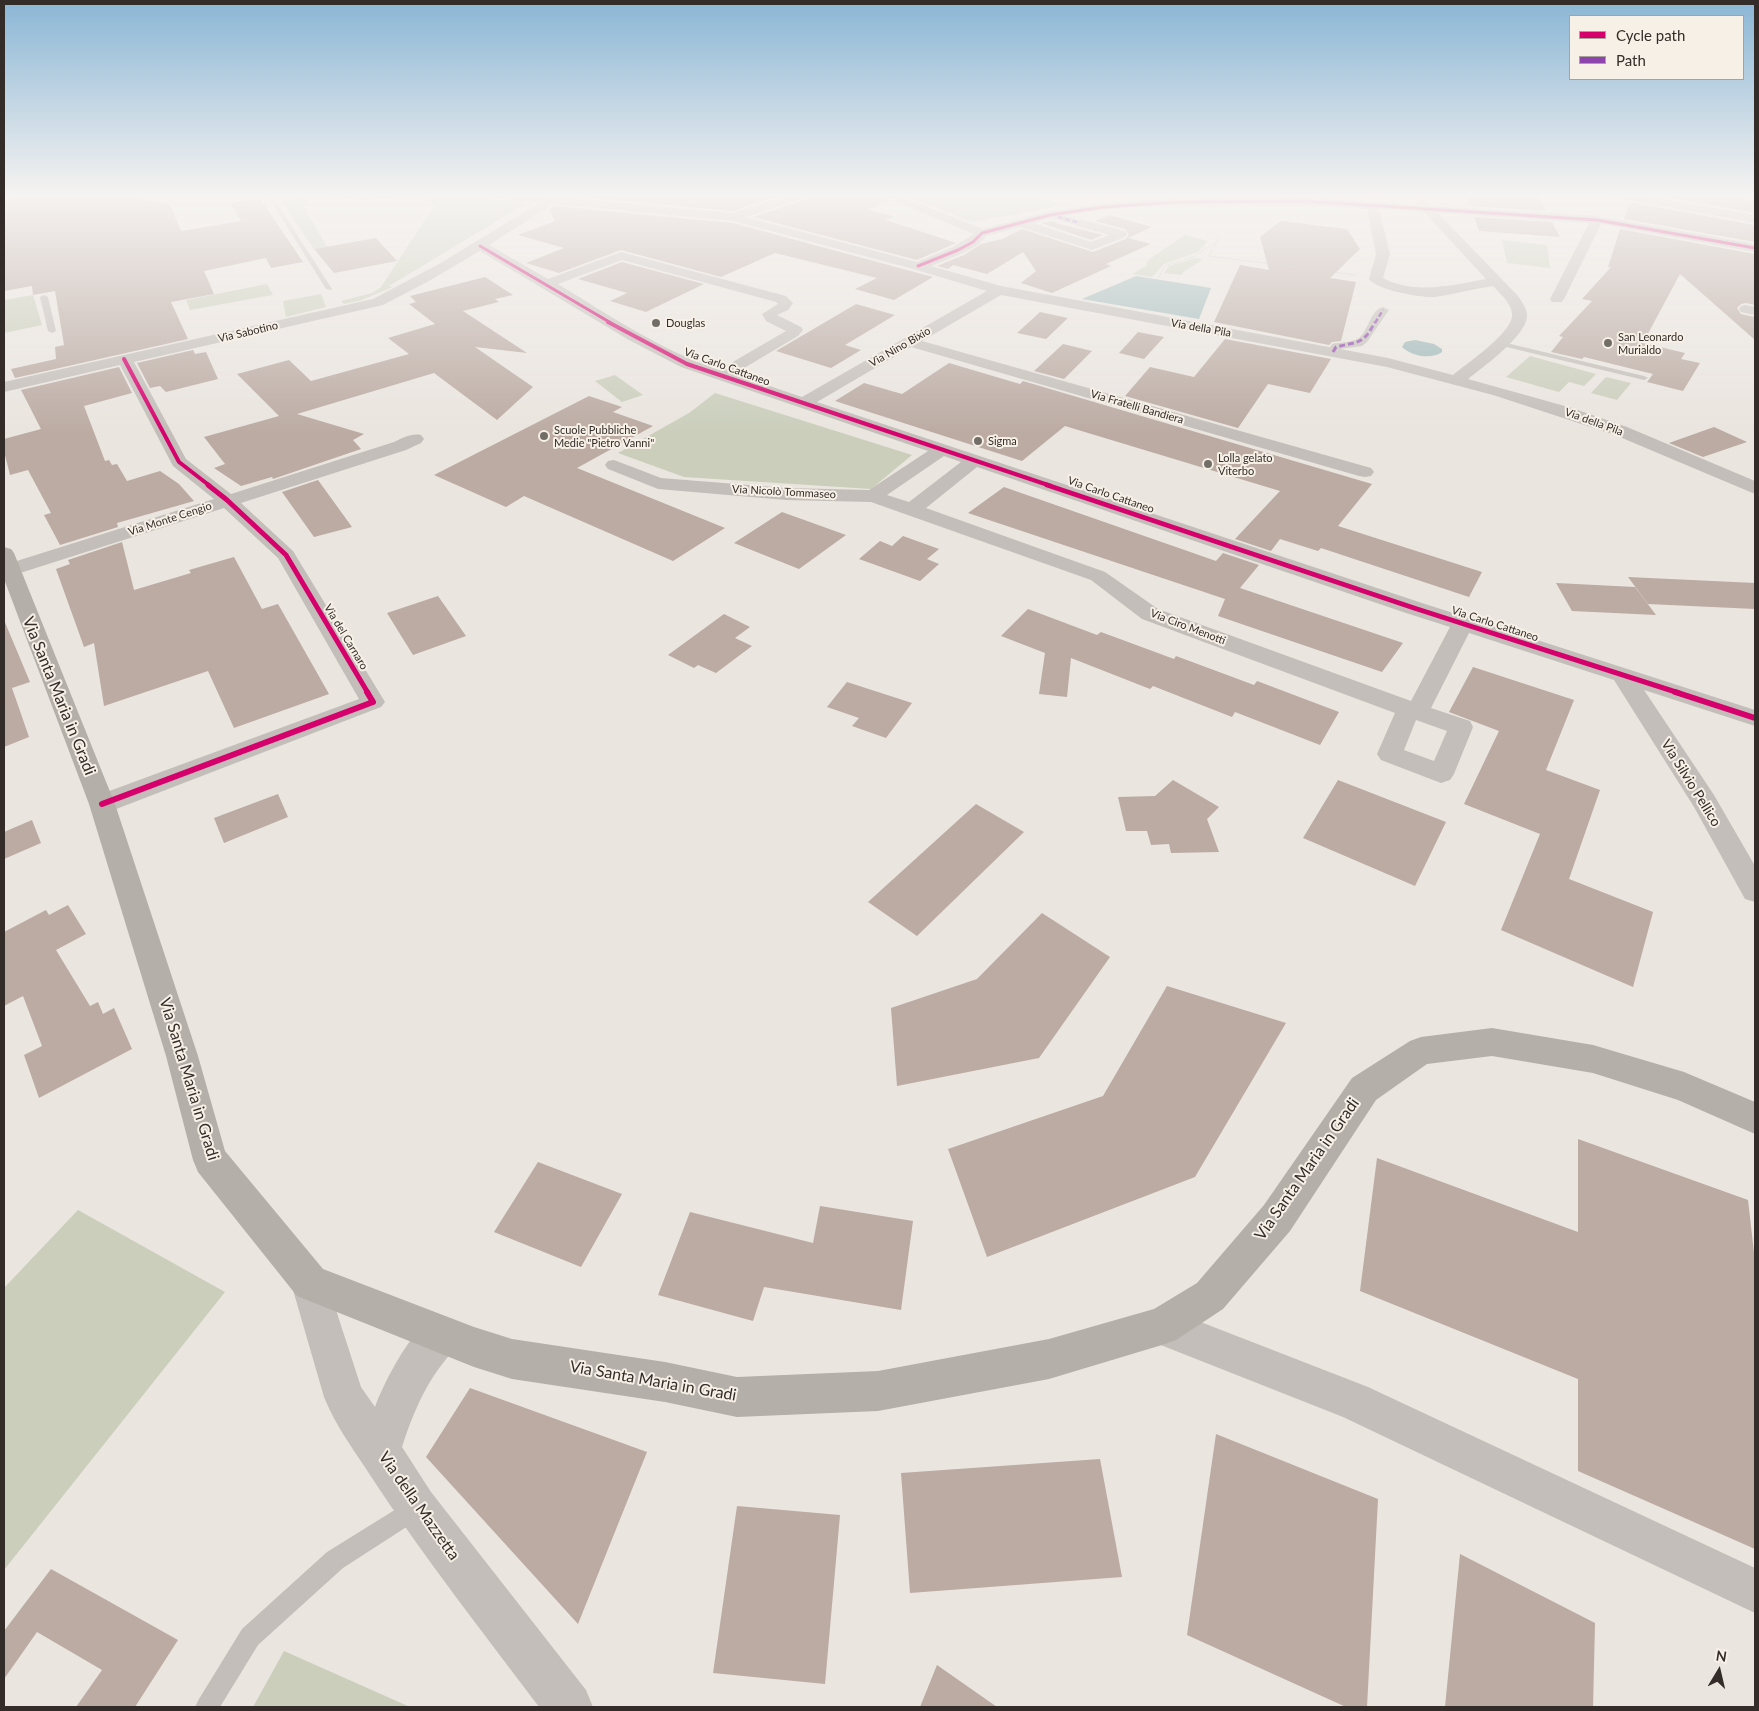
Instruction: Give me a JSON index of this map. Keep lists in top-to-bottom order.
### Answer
{
  "streets": {
    "main road": ["Via Santa Maria in Gradi"],
    "street": [
      "Via della Pila",
      "Via Sabotino",
      "Via Nino Bixio",
      "Via Carlo Cattaneo",
      "Via Fratelli Bandiera",
      "Via Nicolò Tommaseo",
      "Via Monte Cengio",
      "Via Ciro Menotti",
      "Via del Carnaro",
      "Via Silvio Pellico",
      "Via della Mazzetta"
    ]
  },
  "crossings": [
    ["Via della Pila", "Via Nino Bixio"],
    ["Via Sabotino", "Via del Carnaro"],
    ["Via Nino Bixio", "Via Carlo Cattaneo"],
    ["Via Nino Bixio", "Via Fratelli Bandiera"],
    ["Via Carlo Cattaneo", "Via Ciro Menotti"],
    ["Via Carlo Cattaneo", "Via Silvio Pellico"],
    ["Via Nicolò Tommaseo", "Via Ciro Menotti"],
    ["Via Monte Cengio", "Via del Carnaro"],
    ["Via Monte Cengio", "Via Santa Maria in Gradi"],
    ["Via del Carnaro", "Via Santa Maria in Gradi"],
    ["Via Santa Maria in Gradi", "Via della Mazzetta"]
  ],
  "places": [
    "Douglas",
    "San Leonardo Murialdo",
    "Scuole Pubbliche Medie \"Pietro Vanni\"",
    "Sigma",
    "Lolla gelato Viterbo"
  ],
  "legend": ["Cycle path", "Path"],
  "north": "top"
}
